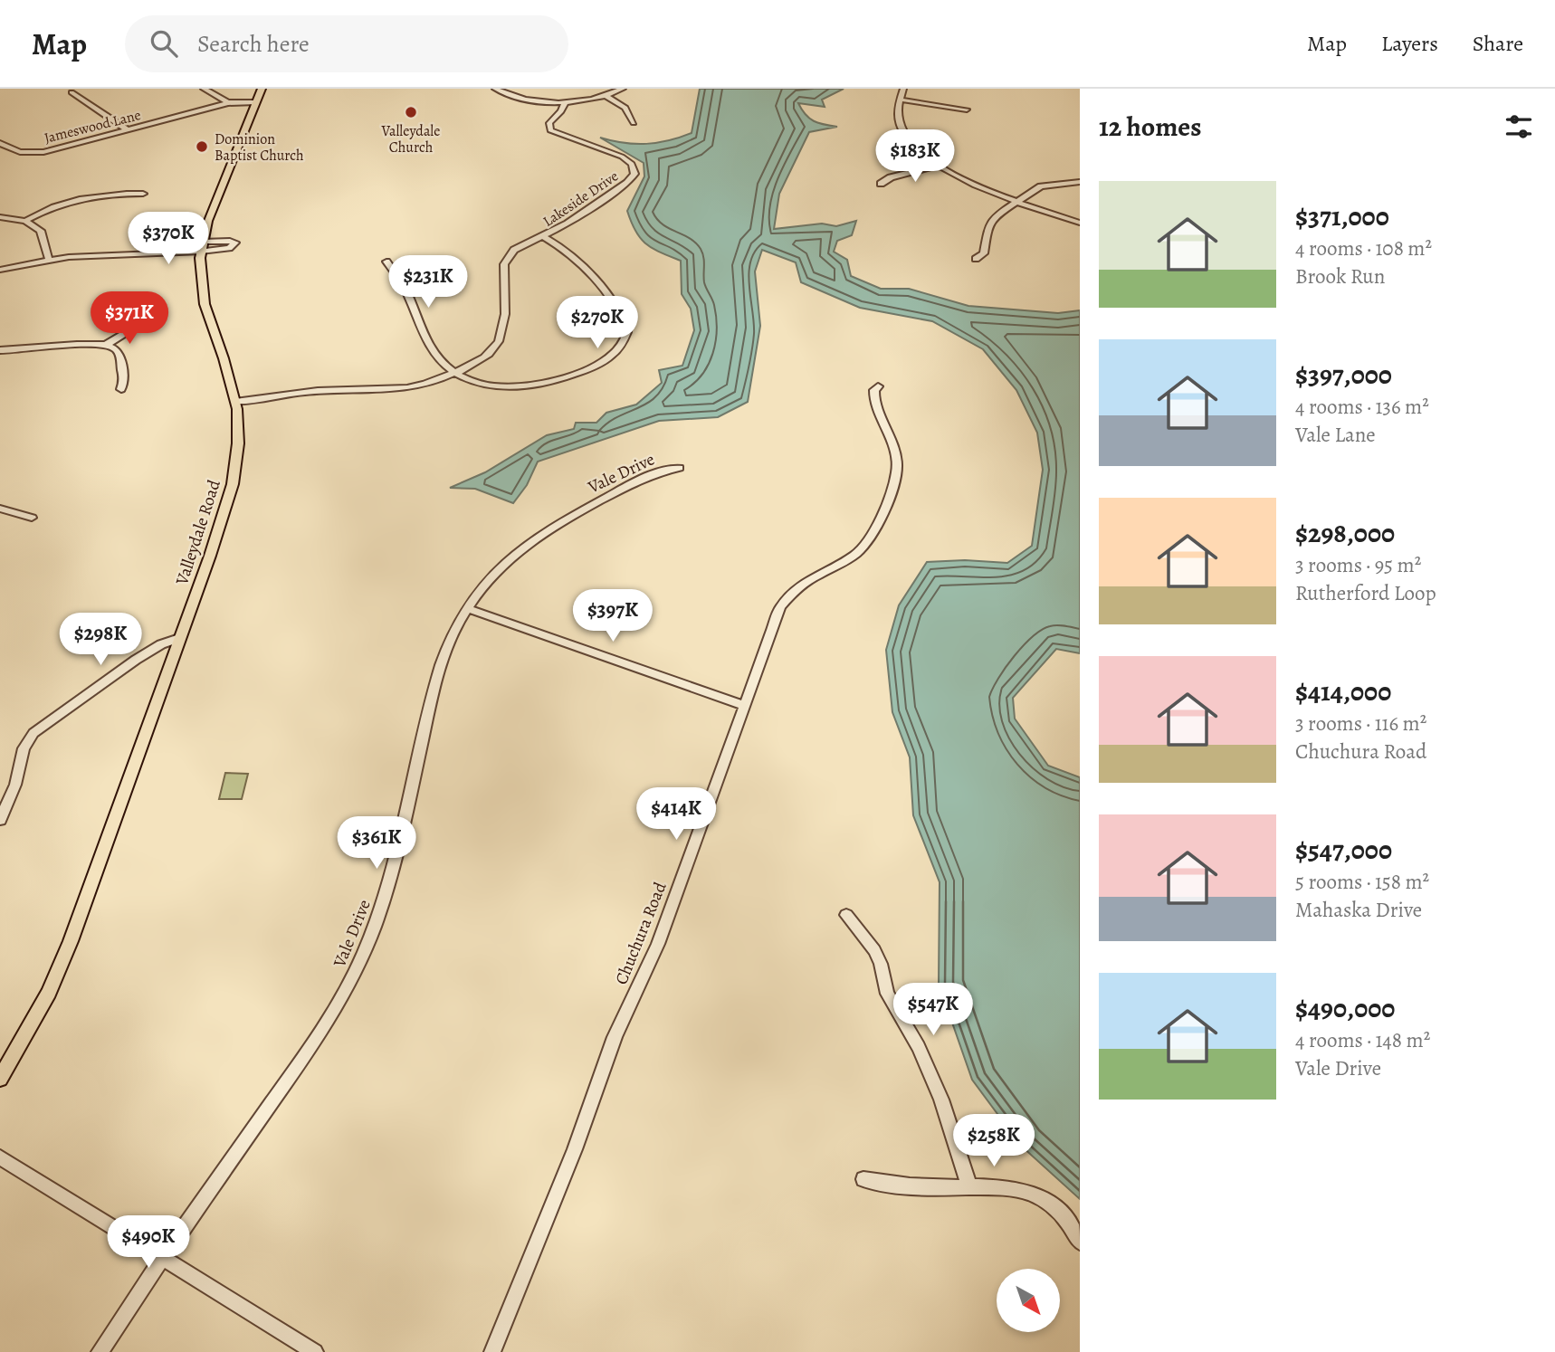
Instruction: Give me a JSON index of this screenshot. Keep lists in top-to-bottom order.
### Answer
{
  "streets": {
    "main road": ["Valleydale Road"],
    "street": [
      "Jameswood Lane",
      "Lakeside Drive",
      "Vale Drive",
      "Chuchura Road"
    ]
  },
  "crossings": [
    ["Jameswood Lane", "Valleydale Road"],
    ["Lakeside Drive", "Valleydale Road"]
  ],
  "places": ["Valleydale Church", "Dominion Baptist Church"],
  "north": "bottom right",
  "page": {
    "header": "Map",
    "search": "Search here",
    "nav": ["Map", "Layers", "Share"],
    "heading": "12 homes",
    "price": [
      "$183K",
      "$370K",
      "$231K",
      "$371K",
      "$270K",
      "$397K",
      "$298K",
      "$414K",
      "$361K",
      "$547K",
      "$258K",
      "$490K"
    ],
    "list": [
      {
        "name": "$371,000",
        "note": "4 rooms · 108 m² · Brook Run"
      },
      {
        "name": "$397,000",
        "note": "4 rooms · 136 m² · Vale Lane"
      },
      {
        "name": "$298,000",
        "note": "3 rooms · 95 m² · Rutherford Loop"
      },
      {
        "name": "$414,000",
        "note": "3 rooms · 116 m² · Chuchura Road"
      },
      {
        "name": "$547,000",
        "note": "5 rooms · 158 m² · Mahaska Drive"
      },
      {
        "name": "$490,000",
        "note": "4 rooms · 148 m² · Vale Drive"
      }
    ]
  }
}
